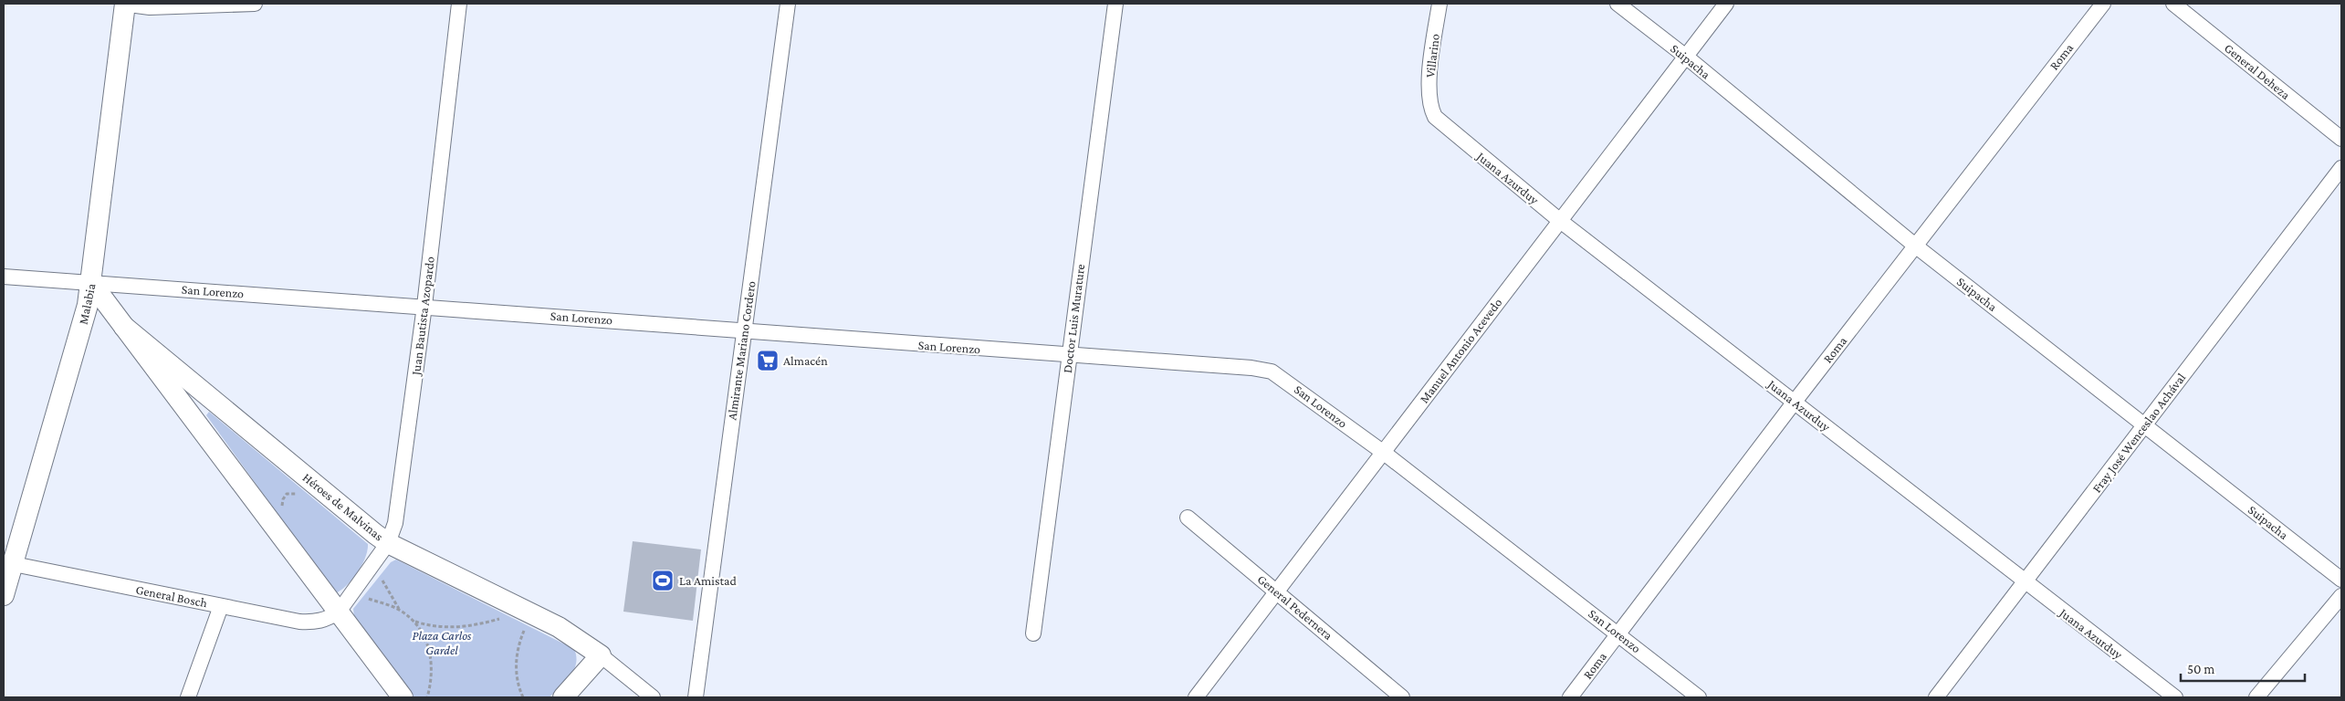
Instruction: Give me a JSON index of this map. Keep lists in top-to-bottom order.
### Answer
{
  "streets": {
    "street": [
      "Villarino",
      "Roma",
      "Suipacha",
      "General Deheza",
      "Juana Azurduy",
      "San Lorenzo",
      "Malabia",
      "Juan Bautista Azopardo",
      "Doctor Luis Murature",
      "Almirante Mariano Cordero",
      "Manuel Antonio Acevedo",
      "Fray José Wenceslao Achával",
      "Héroes de Malvinas",
      "General Bosch",
      "General Pedernera"
    ]
  },
  "crossings": [
    ["Villarino", "Juana Azurduy"],
    ["Roma", "Suipacha"],
    ["Roma", "Juana Azurduy"],
    ["Roma", "San Lorenzo"],
    ["Suipacha", "Manuel Antonio Acevedo"],
    ["Suipacha", "Fray José Wenceslao Achával"],
    ["Juana Azurduy", "Manuel Antonio Acevedo"],
    ["Juana Azurduy", "Fray José Wenceslao Achával"],
    ["San Lorenzo", "Malabia"],
    ["San Lorenzo", "Juan Bautista Azopardo"],
    ["San Lorenzo", "Doctor Luis Murature"],
    ["San Lorenzo", "Almirante Mariano Cordero"],
    ["San Lorenzo", "Manuel Antonio Acevedo"],
    ["San Lorenzo", "Héroes de Malvinas"],
    ["Malabia", "Héroes de Malvinas"],
    ["Malabia", "General Bosch"],
    ["Juan Bautista Azopardo", "Héroes de Malvinas"],
    ["Juan Bautista Azopardo", "General Bosch"],
    ["Manuel Antonio Acevedo", "General Pedernera"],
    ["Héroes de Malvinas", "General Bosch"]
  ],
  "parks": ["Plaza Carlos Gardel"],
  "places": {
    "supermarket": ["Almacén"],
    "sports": ["La Amistad"]
  },
  "scale_bar": "50 m"
}
